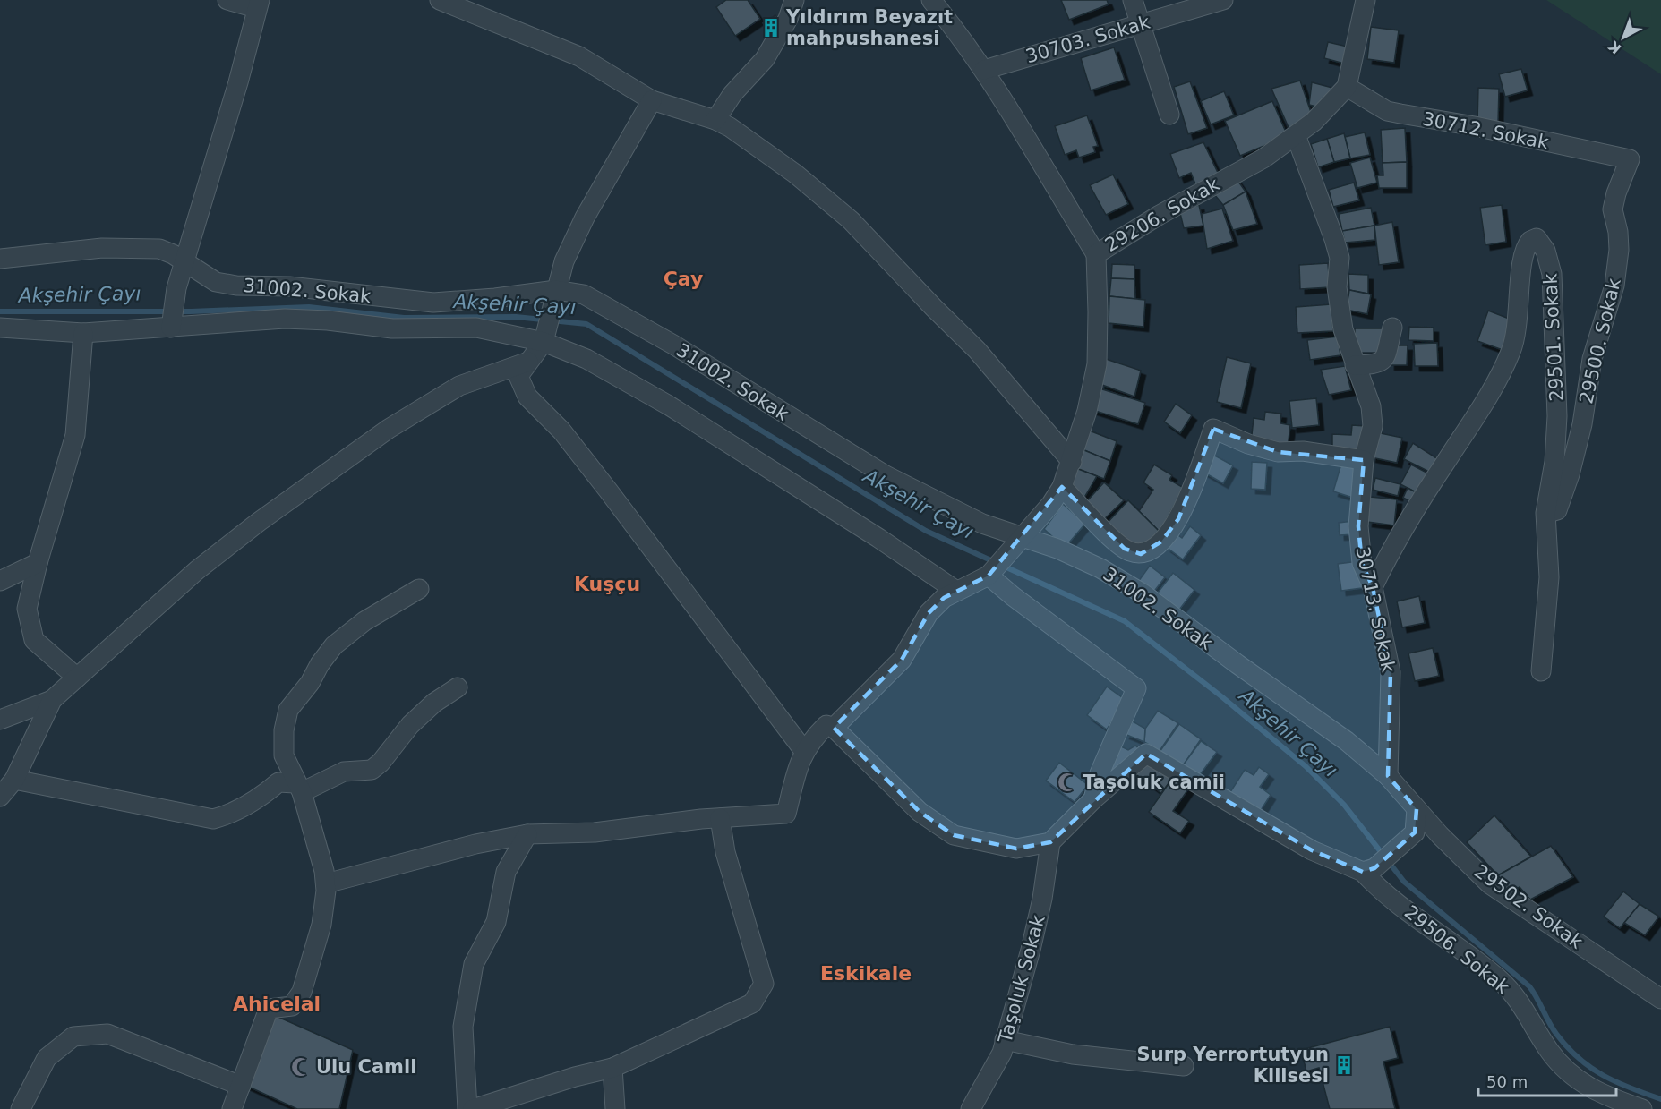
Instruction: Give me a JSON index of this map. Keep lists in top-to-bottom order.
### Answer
{
  "streets": {
    "street": [
      "30703. Sokak",
      "30712. Sokak",
      "29206. Sokak",
      "31002. Sokak",
      "29501. Sokak",
      "29500. Sokak",
      "30713. Sokak",
      "29502. Sokak",
      "29506. Sokak",
      "Taşoluk Sokak"
    ]
  },
  "crossings": [
    ["30712. Sokak", "29206. Sokak"],
    ["30712. Sokak", "29500. Sokak"],
    ["29206. Sokak", "31002. Sokak"],
    ["29206. Sokak", "30713. Sokak"],
    ["31002. Sokak", "30713. Sokak"],
    ["31002. Sokak", "29502. Sokak"],
    ["29501. Sokak", "29500. Sokak"],
    ["29501. Sokak", "30713. Sokak"],
    ["30713. Sokak", "29502. Sokak"]
  ],
  "districts": [
    "Çay",
    "Kuşçu",
    "Eskikale",
    "Ahicelal"
  ],
  "water": ["Akşehir Çayı"],
  "places": {
    "building": ["Yıldırım Beyazıt mahpushanesi", "Surp Yerrortutyun Kilisesi"],
    "mosque": ["Taşoluk camii", "Ulu Camii"]
  },
  "scale_bar": "50 m",
  "north": "bottom left"
}
